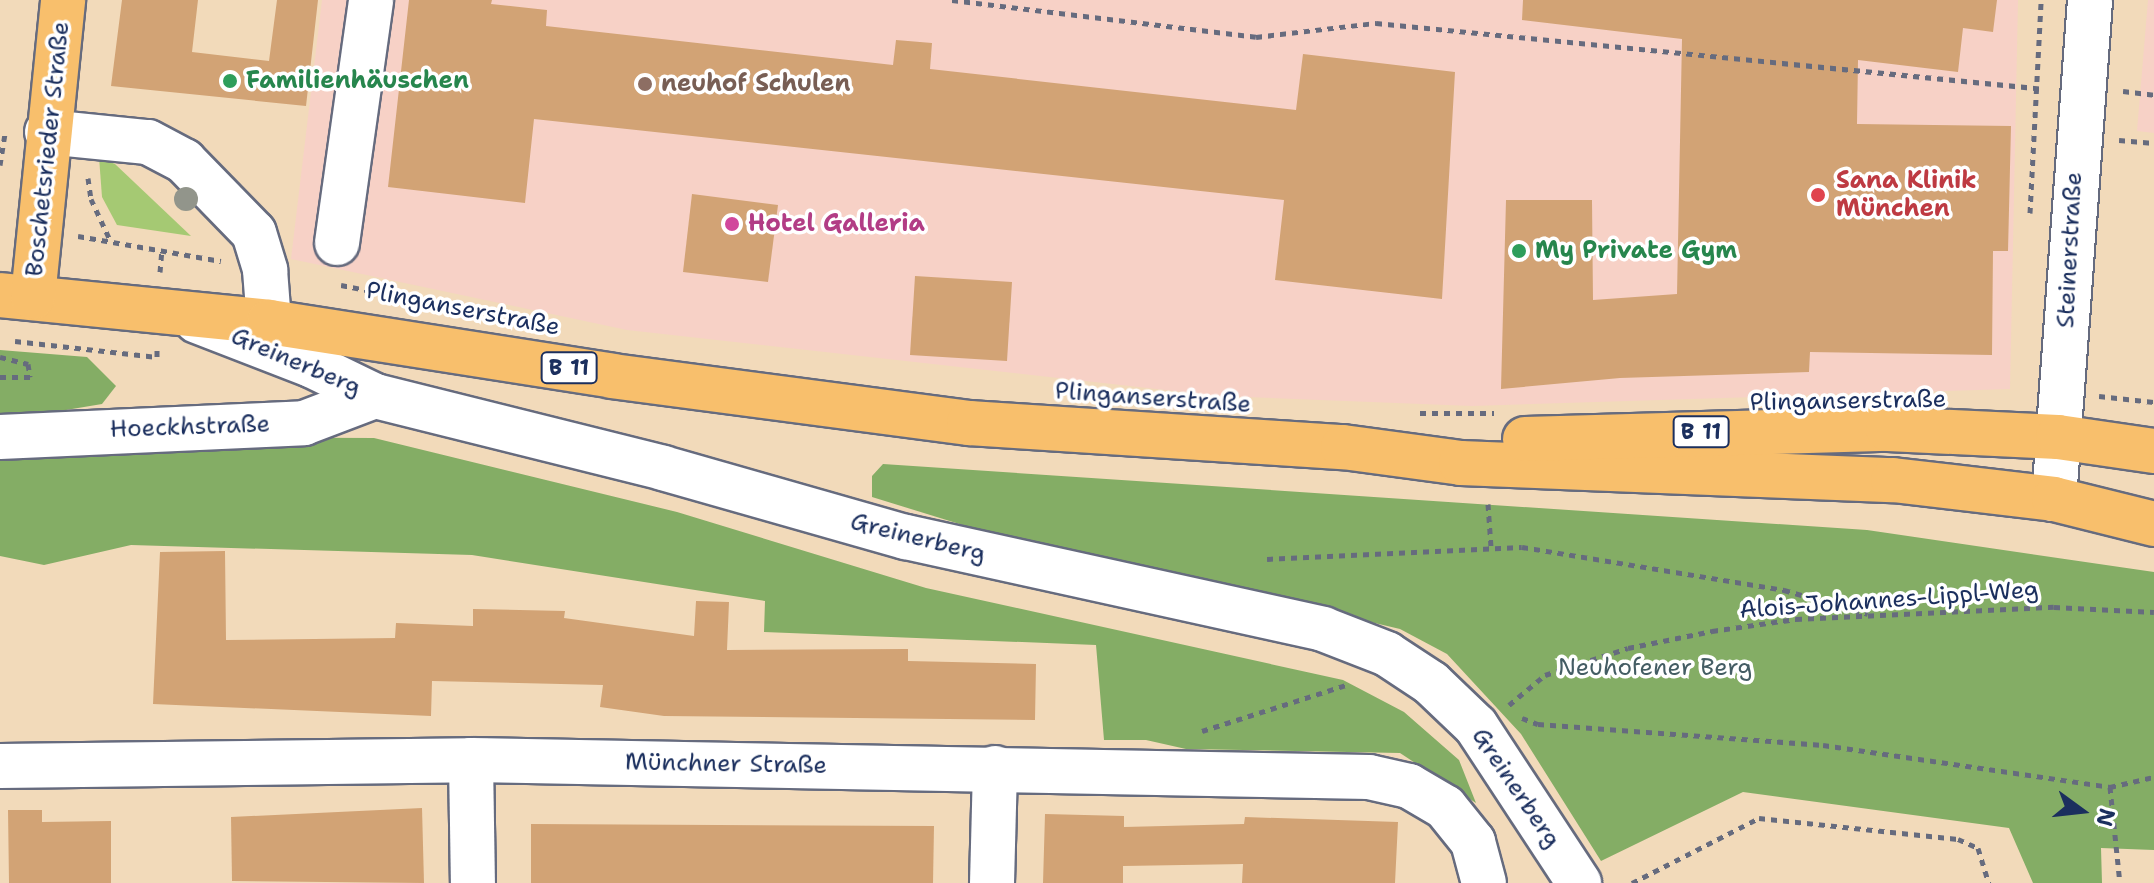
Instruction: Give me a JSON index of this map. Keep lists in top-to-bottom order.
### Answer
{
  "streets": {
    "main road": ["Boschetsrieder Straße", "Plinganserstraße", "B 11"],
    "street": [
      "Steinerstraße",
      "Greinerberg",
      "Hoeckhstraße",
      "Münchner Straße"
    ],
    "path": ["Alois-Johannes-Lippl-Weg"]
  },
  "crossings": [
    ["Boschetsrieder Straße", "Plinganserstraße"],
    ["Steinerstraße", "Plinganserstraße"],
    ["Plinganserstraße", "Greinerberg"],
    ["Greinerberg", "Hoeckhstraße"]
  ],
  "parks": ["Neuhofener Berg"],
  "places": [
    "Familienhäuschen",
    "neuhof Schulen",
    "Sana Klinik München",
    "Hotel Galleria",
    "My Private Gym"
  ],
  "north": "right"
}
